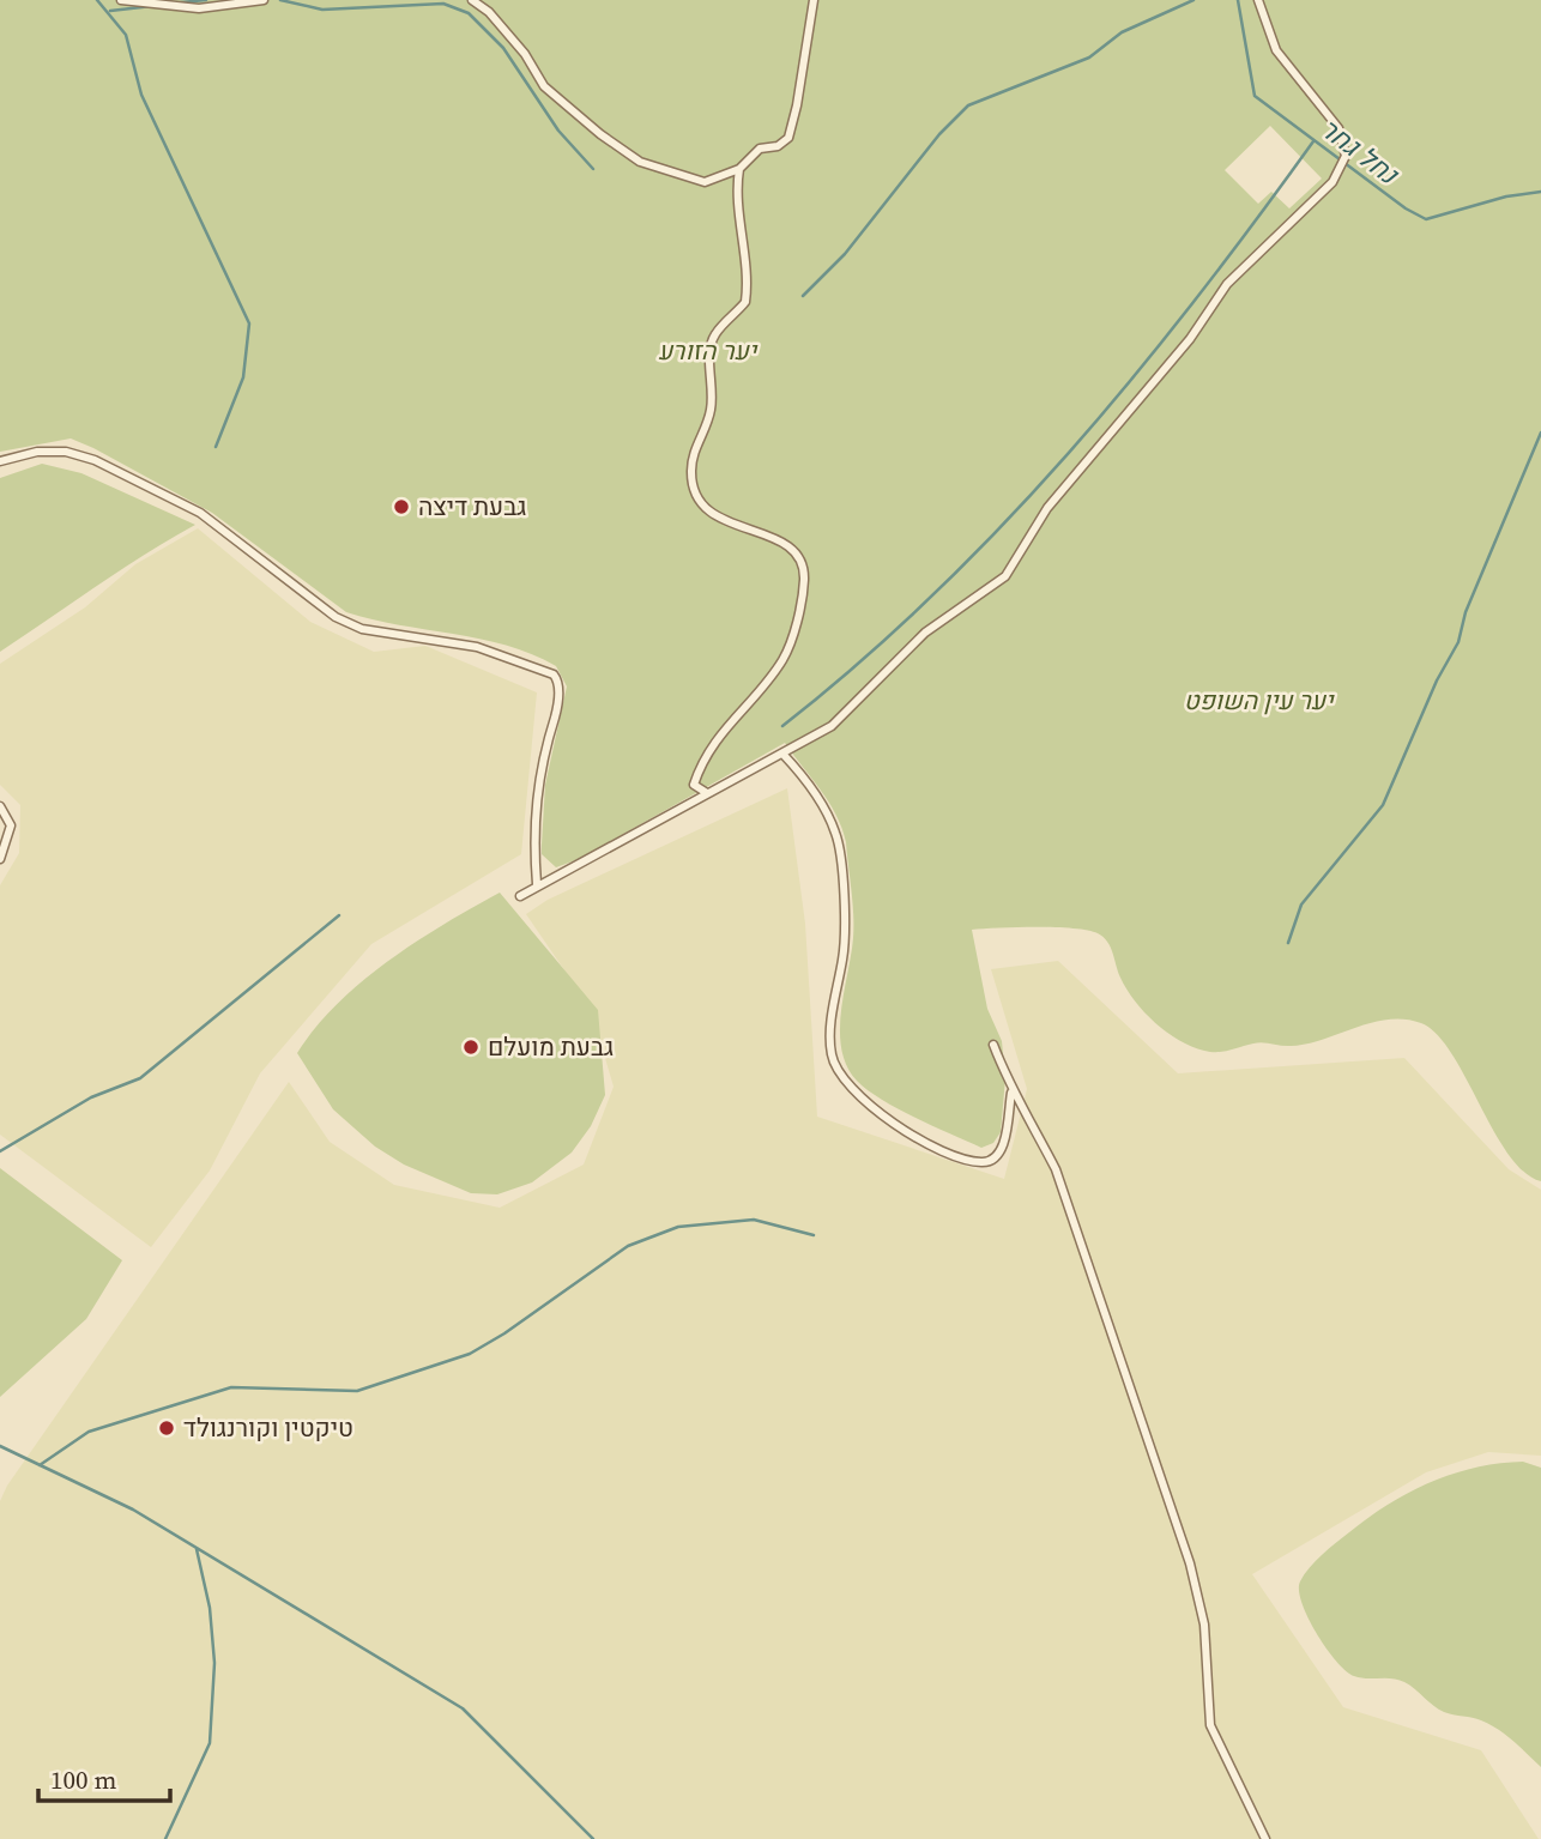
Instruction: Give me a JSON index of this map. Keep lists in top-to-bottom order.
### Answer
{
  "water": ["נחל גחר"],
  "parks": ["יער הזורע", "יער עין השופט"],
  "places": ["גבעת דיצה", "גבעת מועלם", "טיקטין וקורנגולד"],
  "scale_bar": "100 m"
}
